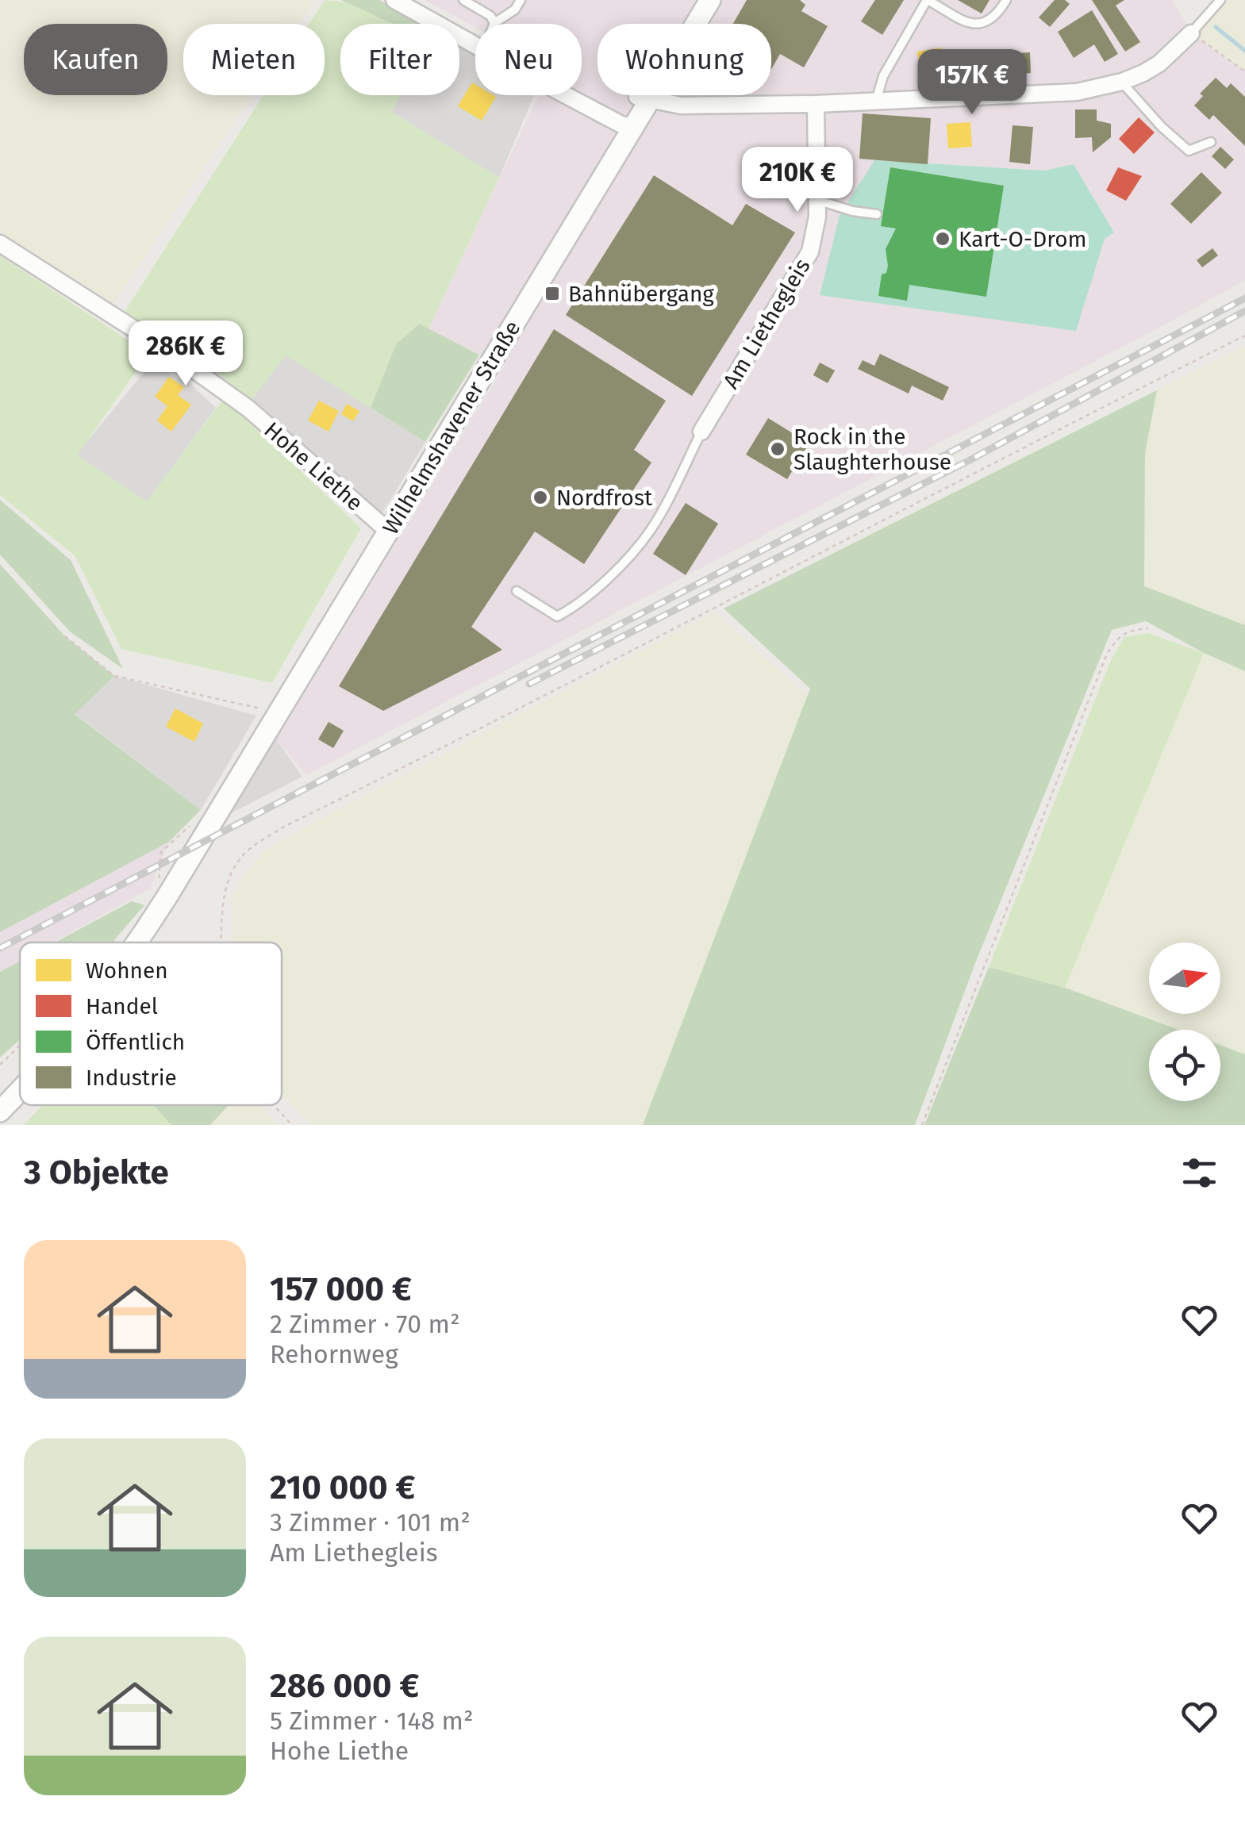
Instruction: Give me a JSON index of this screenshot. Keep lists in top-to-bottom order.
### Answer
{
  "streets": {
    "street": ["Am Liethegleis", "Wilhelmshavener Straße", "Hohe Liethe"]
  },
  "crossings": [
    ["Wilhelmshavener Straße", "Hohe Liethe"]
  ],
  "places": {
    "other": ["Kart-O-Drom", "Rock in the Slaughterhouse", "Nordfrost"],
    "transit": ["Bahnübergang"]
  },
  "legend": [
    "Wohnen",
    "Handel",
    "Öffentlich",
    "Industrie"
  ],
  "north": "right",
  "page": {
    "chip": [
      "Kaufen",
      "Mieten",
      "Filter",
      "Neu",
      "Wohnung"
    ],
    "price": ["157K €", "210K €", "286K €"],
    "heading": "3 Objekte",
    "list": [
      {
        "name": "157 000 €",
        "note": "2 Zimmer · 70 m² · Rehornweg"
      },
      {
        "name": "210 000 €",
        "note": "3 Zimmer · 101 m² · Am Liethegleis"
      },
      {
        "name": "286 000 €",
        "note": "5 Zimmer · 148 m² · Hohe Liethe"
      }
    ]
  }
}
